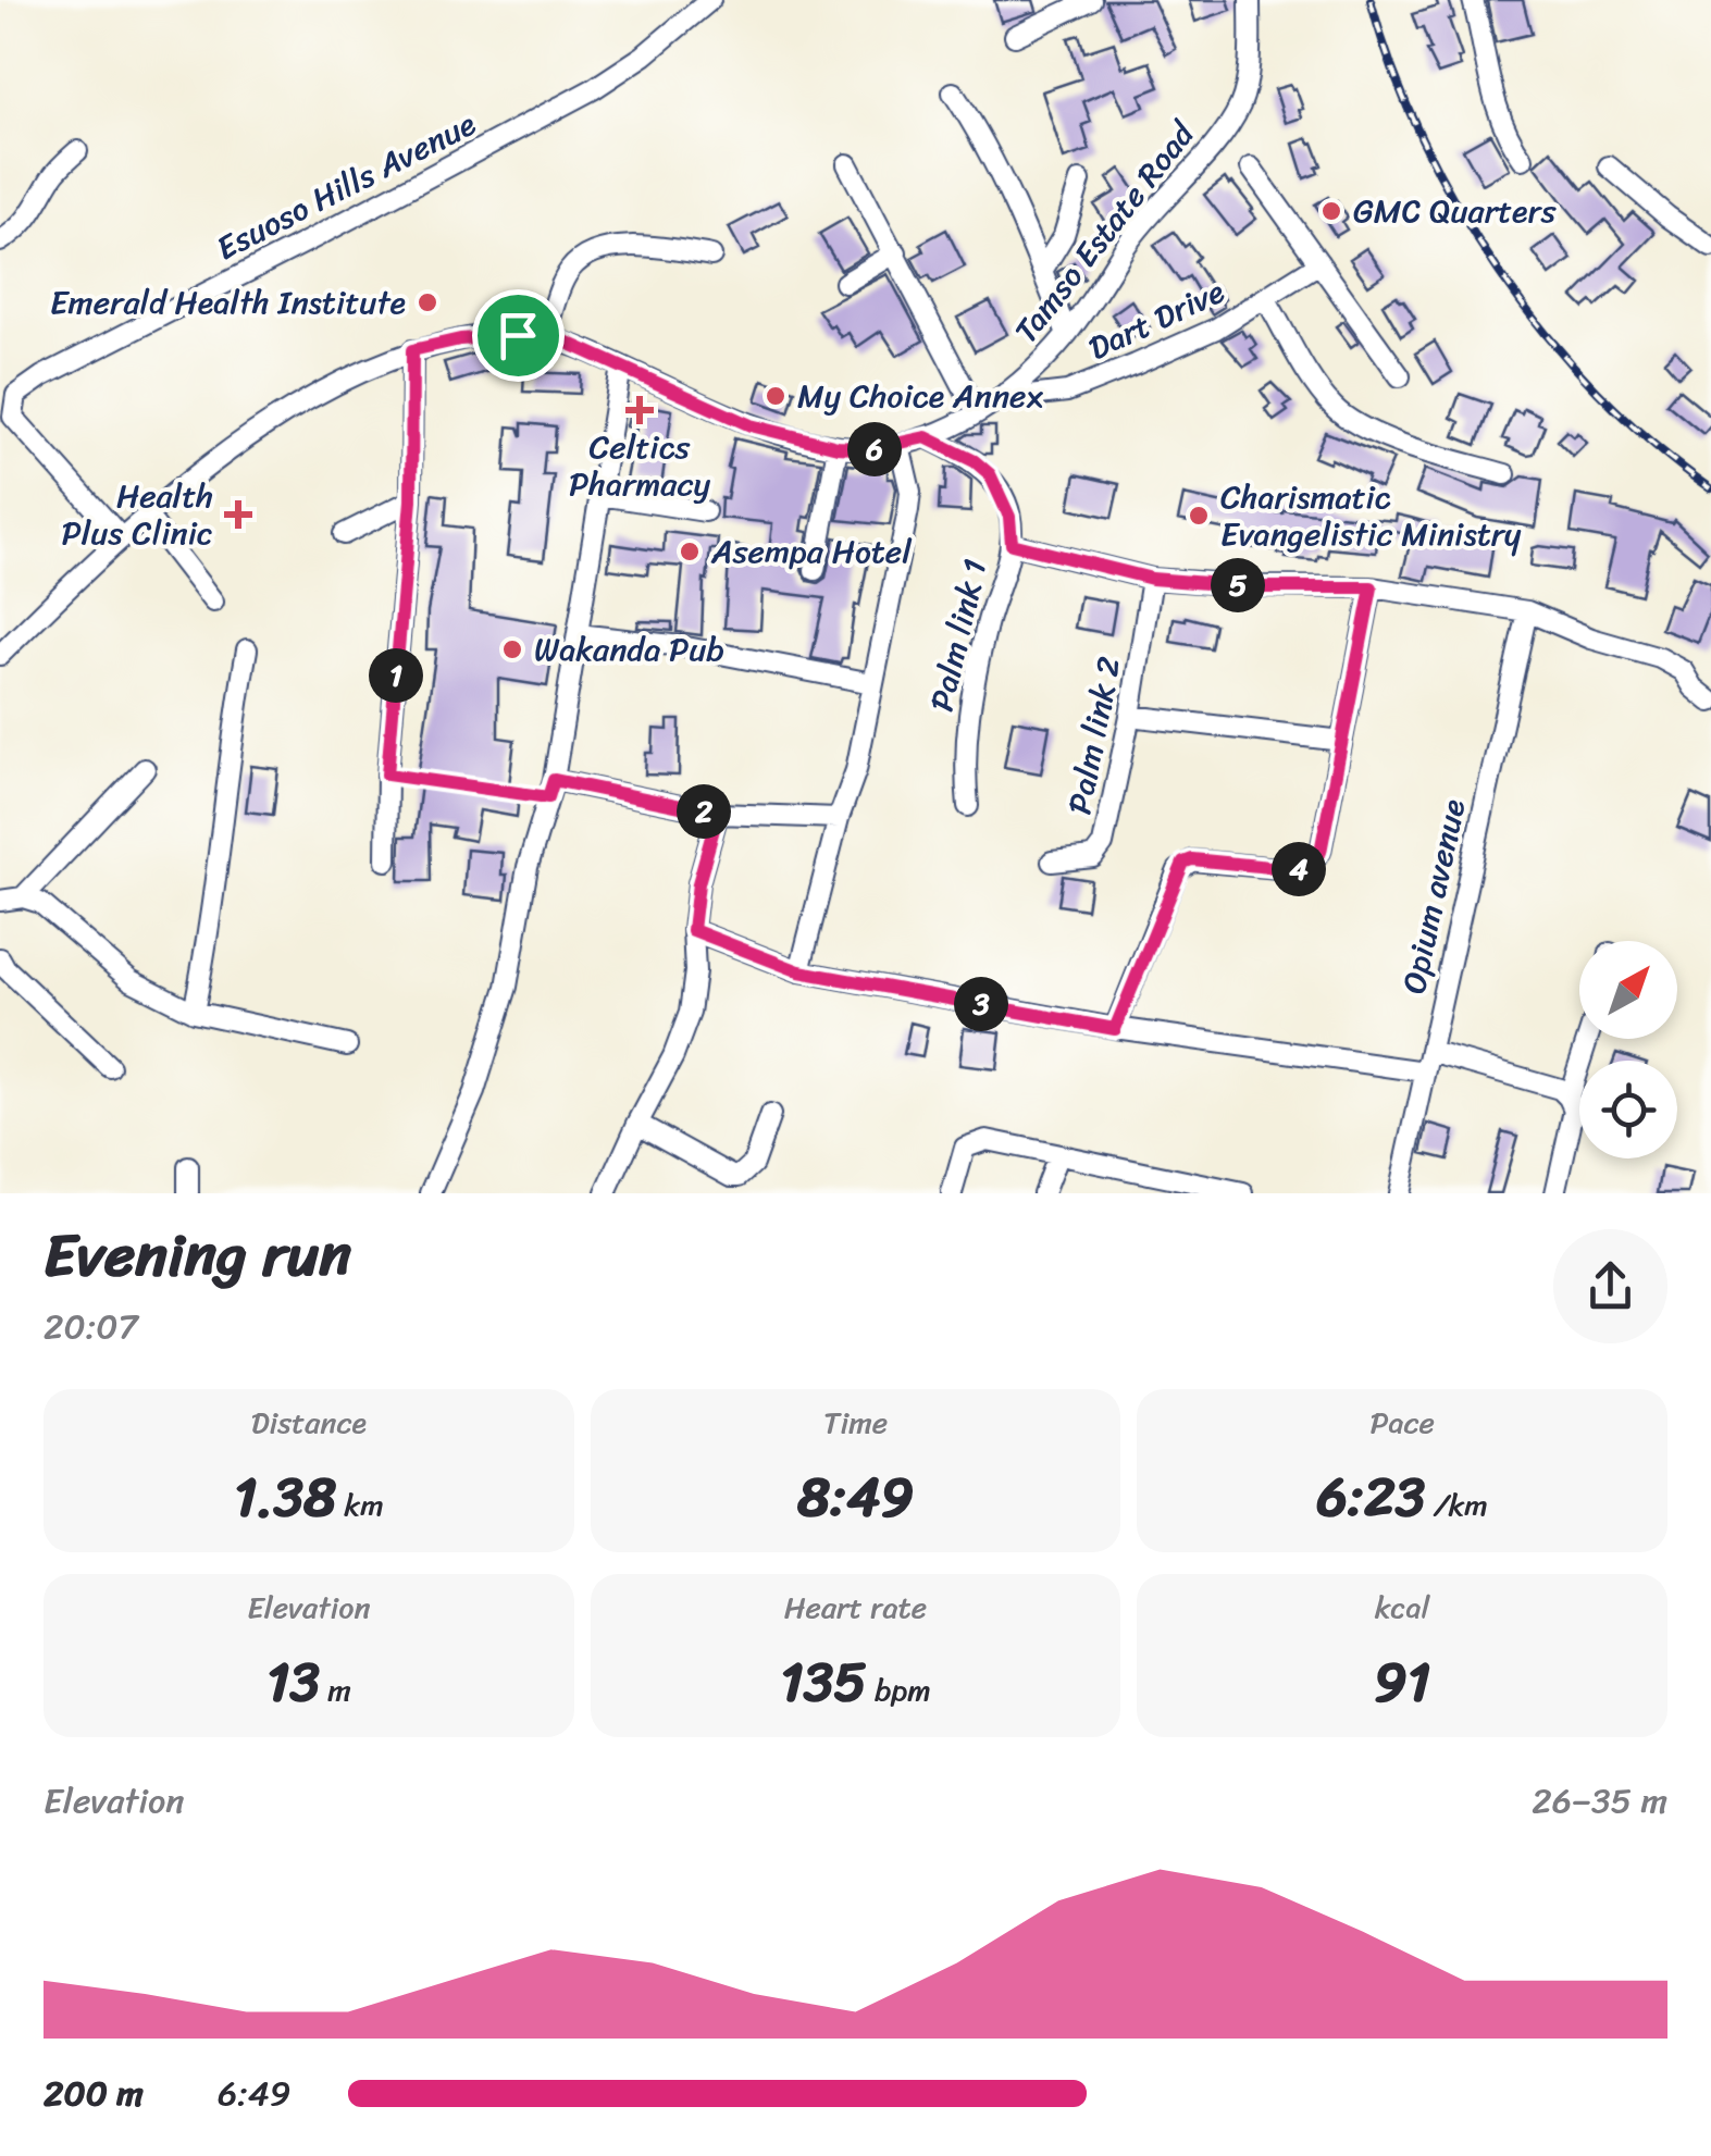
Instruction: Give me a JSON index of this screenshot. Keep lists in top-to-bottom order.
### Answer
{
  "streets": {
    "street": [
      "Esuoso Hills Avenue",
      "Tamso Estate Road",
      "Dart Drive",
      "Palm link 1",
      "Palm link 2",
      "Opium avenue"
    ]
  },
  "crossings": [
    ["Esuoso Hills Avenue", "Tamso Estate Road"],
    ["Tamso Estate Road", "Dart Drive"]
  ],
  "places": {
    "other": [
      "GMC Quarters",
      "Emerald Health Institute",
      "My Choice Annex",
      "Charismatic Evangelistic Ministry",
      "Asempa Hotel",
      "Wakanda Pub"
    ],
    "health": ["Celtics Pharmacy", "Health Plus Clinic"]
  },
  "north": "top right",
  "page": {
    "pins": [
      "6",
      "5",
      "1",
      "2",
      "4",
      "3"
    ],
    "heading": ["Evening run", "20:07"],
    "stats": [
      ["Distance", "1.38 km"],
      ["Time", "8:49"],
      ["Pace", "6:23 /km"],
      ["Elevation", "13 m"],
      ["Heart rate", "135 bpm"],
      ["kcal", "91"]
    ],
    "chart": ["Elevation", "26–35 m"],
    "list": [
      {
        "name": "200 m",
        "note": "6:49"
      }
    ]
  }
}
